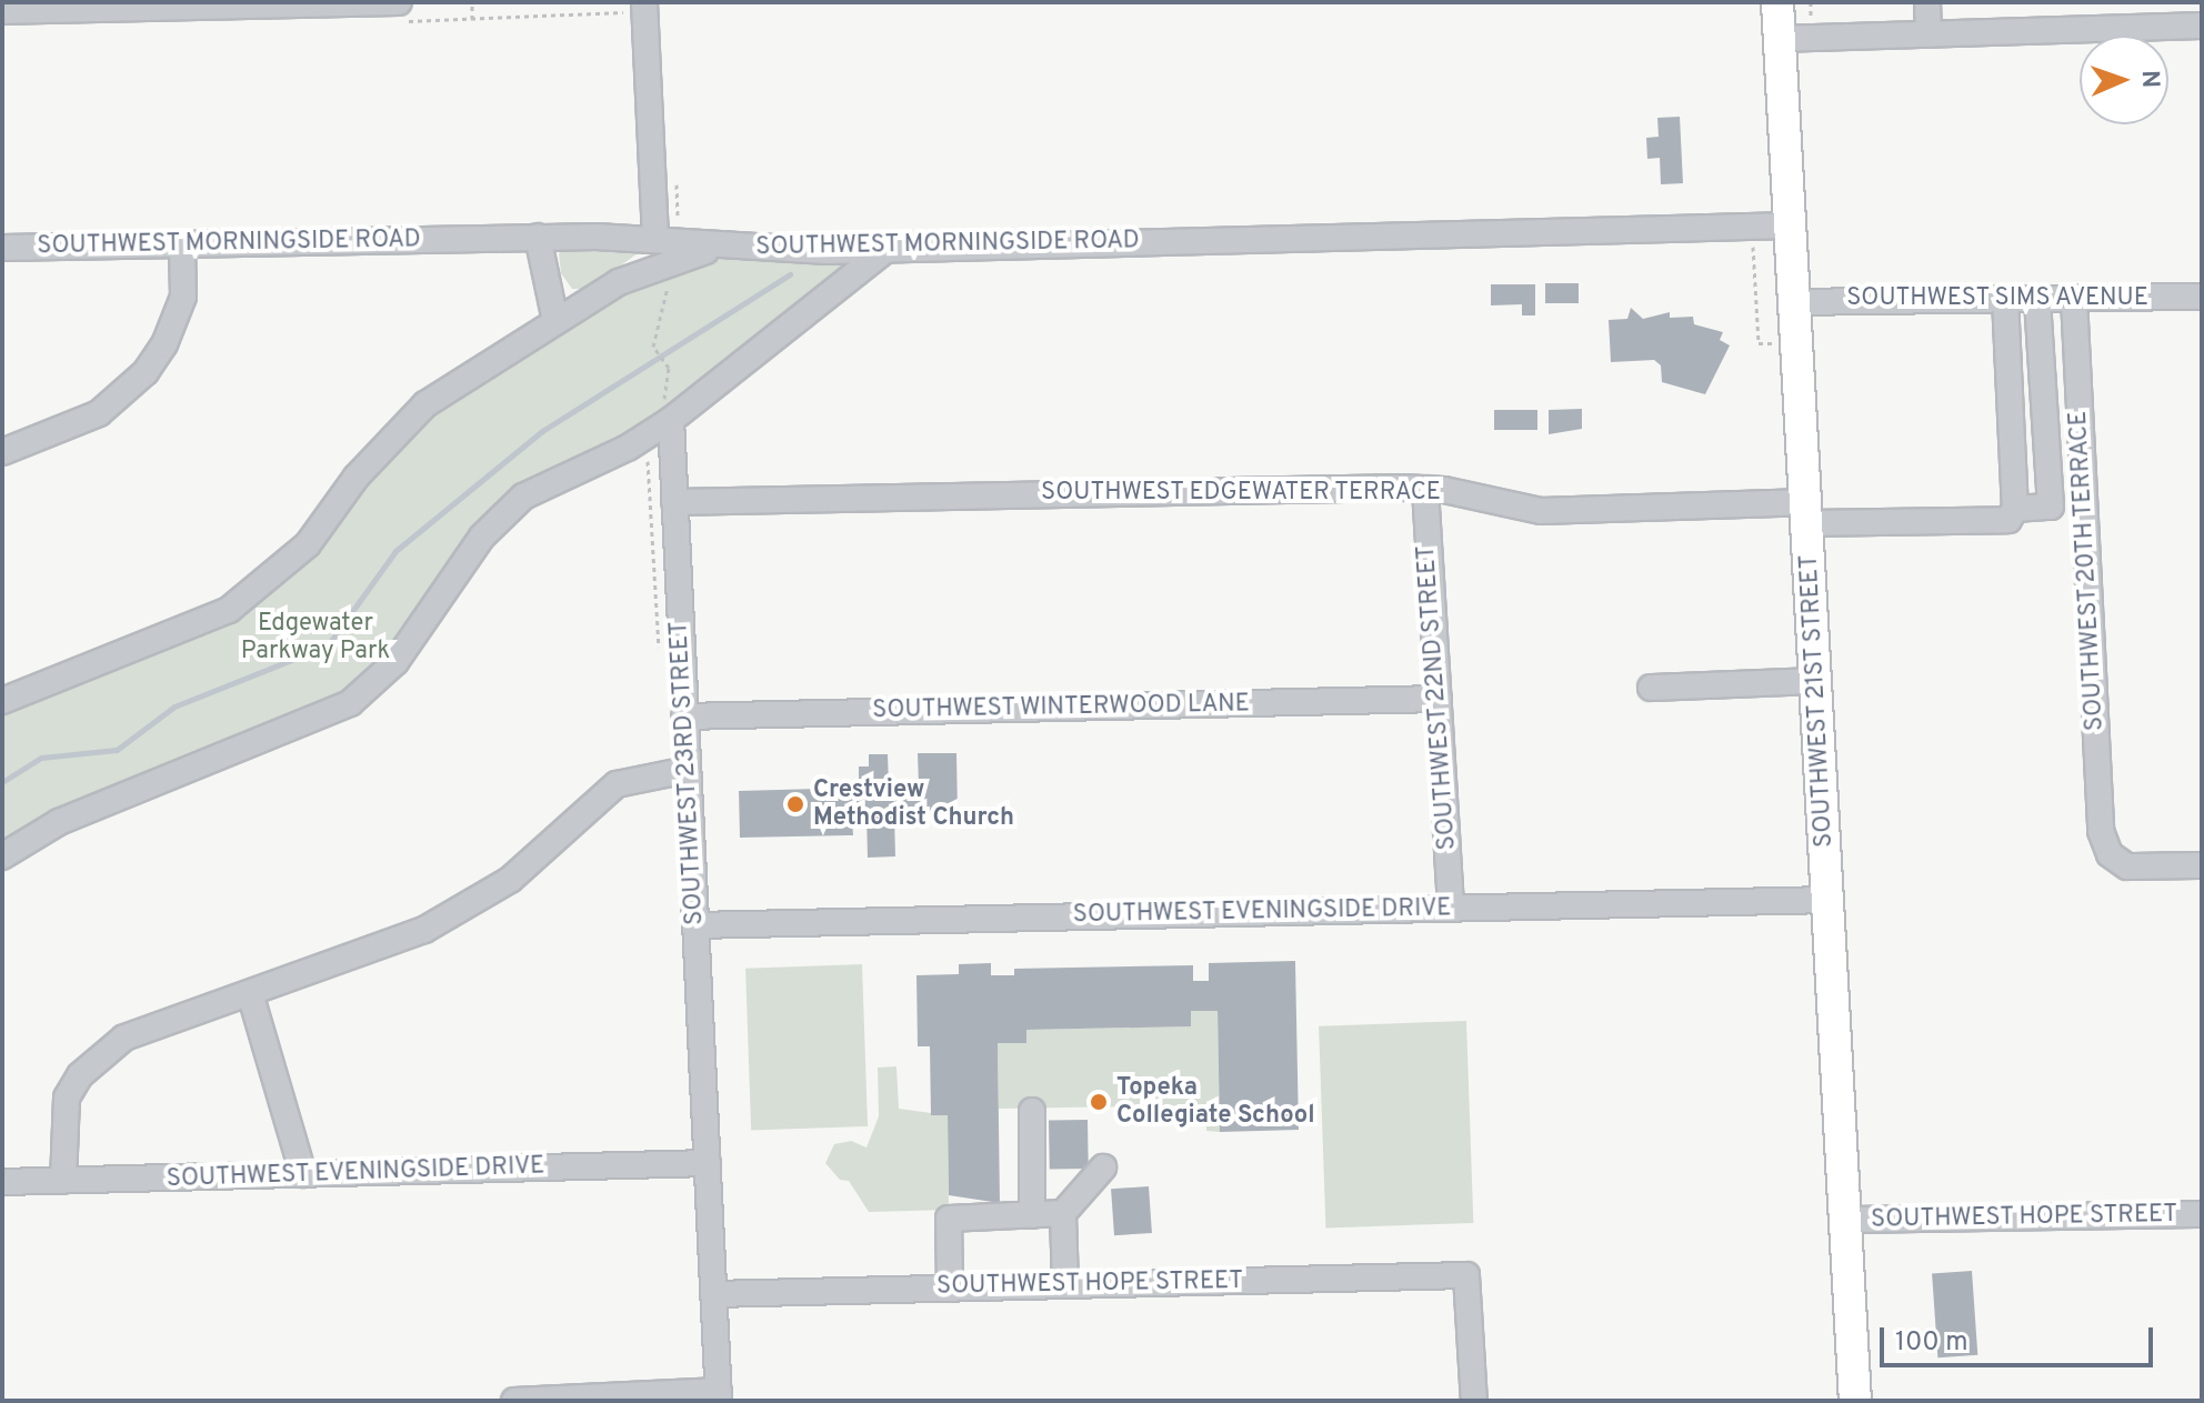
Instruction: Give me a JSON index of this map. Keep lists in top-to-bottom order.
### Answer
{
  "streets": {
    "main road": ["SOUTHWEST 21ST STREET"],
    "street": [
      "SOUTHWEST MORNINGSIDE ROAD",
      "SOUTHWEST SIMS AVENUE",
      "SOUTHWEST EDGEWATER TERRACE",
      "SOUTHWEST 20TH TERRACE",
      "SOUTHWEST 22ND STREET",
      "SOUTHWEST WINTERWOOD LANE",
      "SOUTHWEST 23RD STREET",
      "SOUTHWEST EVENINGSIDE DRIVE",
      "SOUTHWEST HOPE STREET"
    ]
  },
  "crossings": [
    ["SOUTHWEST MORNINGSIDE ROAD", "SOUTHWEST 21ST STREET"],
    ["SOUTHWEST SIMS AVENUE", "SOUTHWEST 20TH TERRACE"],
    ["SOUTHWEST SIMS AVENUE", "SOUTHWEST 21ST STREET"],
    ["SOUTHWEST EDGEWATER TERRACE", "SOUTHWEST 22ND STREET"],
    ["SOUTHWEST EDGEWATER TERRACE", "SOUTHWEST 21ST STREET"],
    ["SOUTHWEST EDGEWATER TERRACE", "SOUTHWEST 23RD STREET"],
    ["SOUTHWEST 22ND STREET", "SOUTHWEST WINTERWOOD LANE"],
    ["SOUTHWEST 22ND STREET", "SOUTHWEST EVENINGSIDE DRIVE"],
    ["SOUTHWEST 21ST STREET", "SOUTHWEST EVENINGSIDE DRIVE"],
    ["SOUTHWEST 21ST STREET", "SOUTHWEST HOPE STREET"],
    ["SOUTHWEST WINTERWOOD LANE", "SOUTHWEST 23RD STREET"],
    ["SOUTHWEST 23RD STREET", "SOUTHWEST EVENINGSIDE DRIVE"],
    ["SOUTHWEST 23RD STREET", "SOUTHWEST HOPE STREET"]
  ],
  "parks": ["Edgewater Parkway Park"],
  "places": ["Crestview Methodist Church", "Topeka Collegiate School"],
  "scale_bar": "100 m",
  "north": "right"
}
